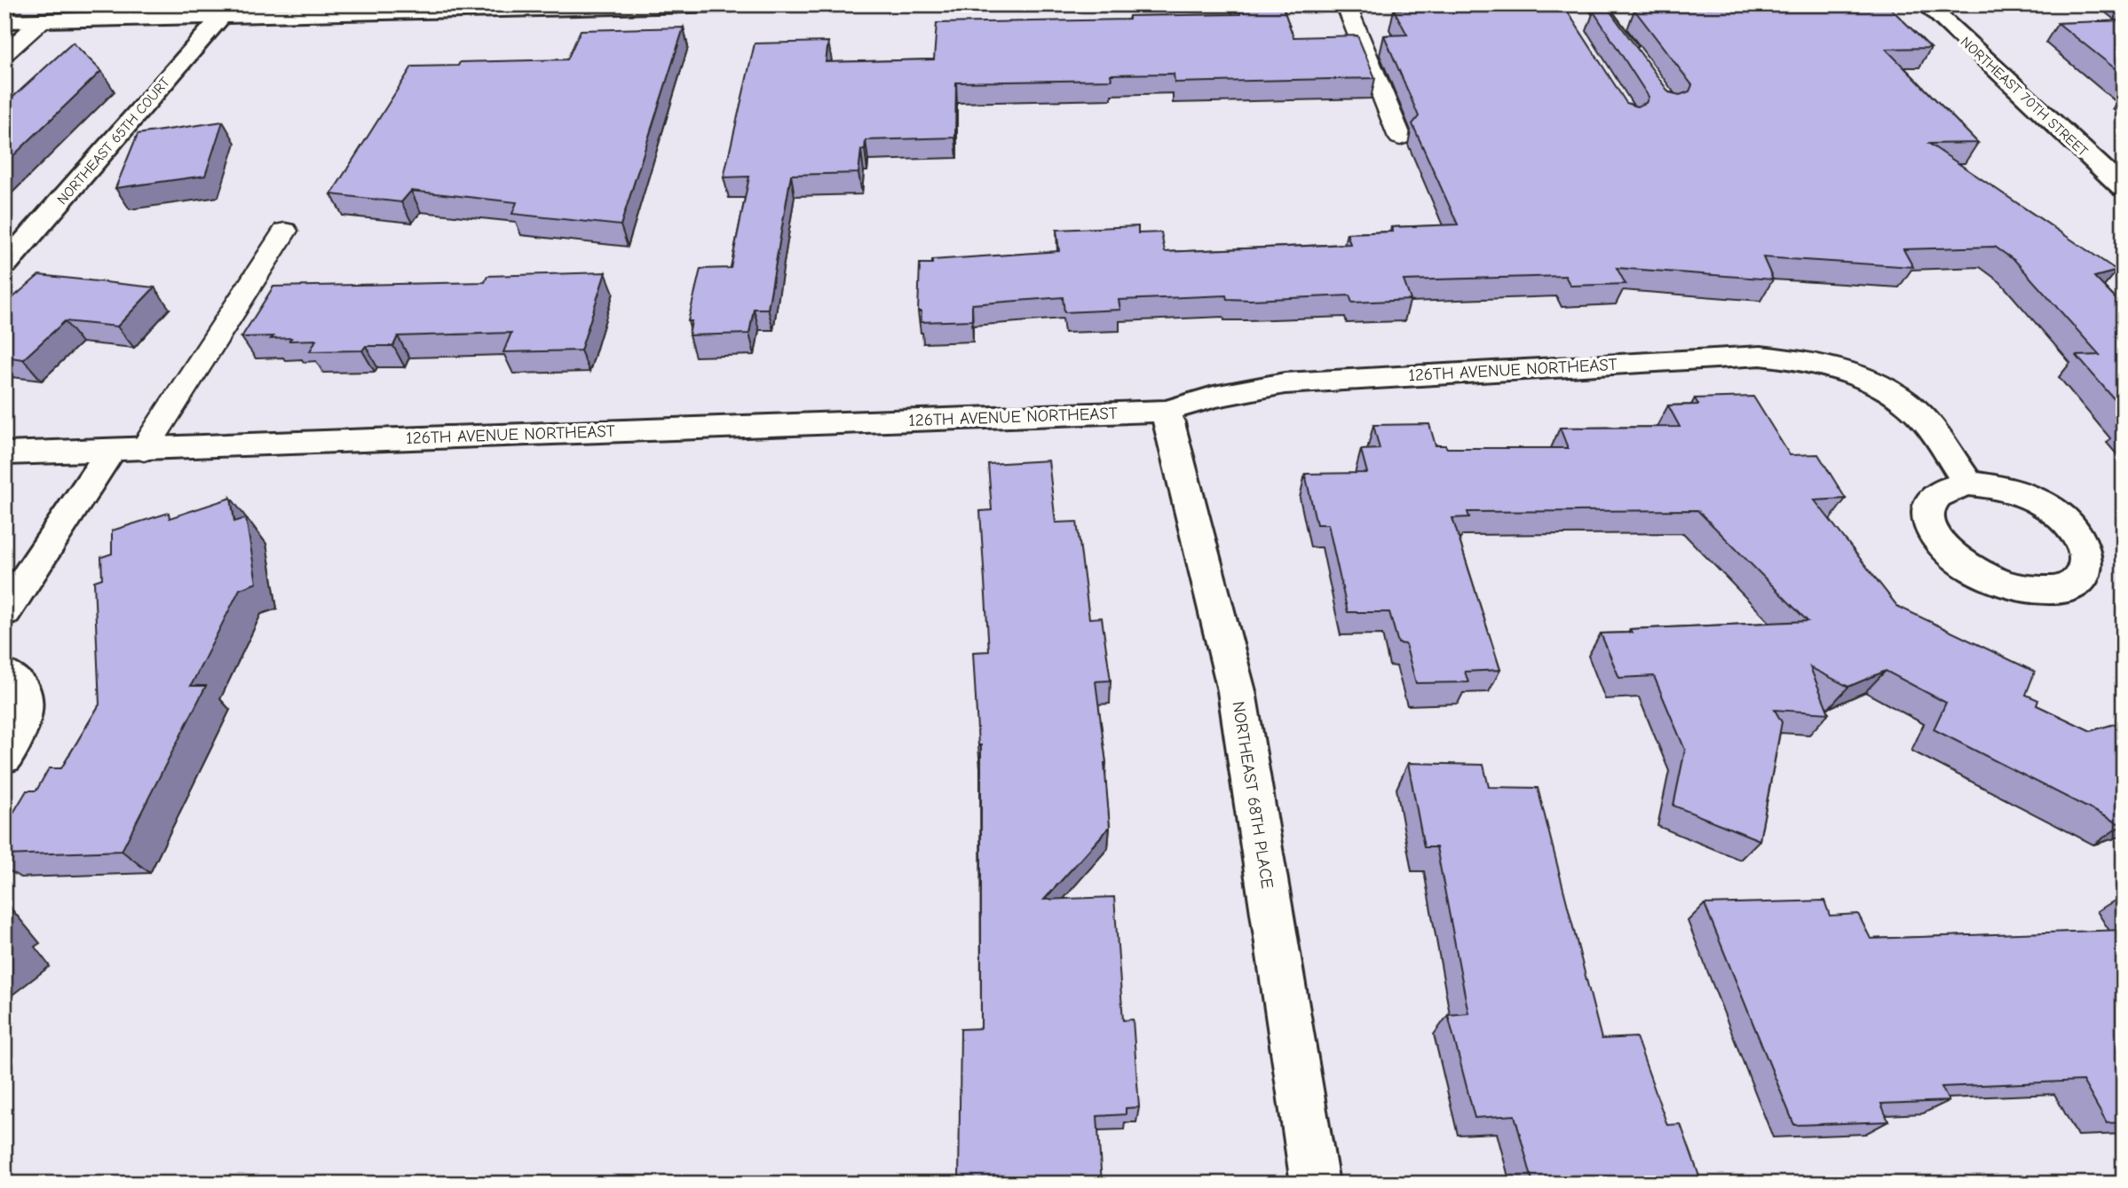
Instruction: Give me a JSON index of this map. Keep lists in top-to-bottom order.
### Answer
{
  "streets": {
    "street": [
      "NORTHEAST 70TH STREET",
      "NORTHEAST 65TH COURT",
      "126TH AVENUE NORTHEAST",
      "NORTHEAST 68TH PLACE"
    ]
  },
  "crossings": [
    ["126TH AVENUE NORTHEAST", "NORTHEAST 68TH PLACE"]
  ]
}
